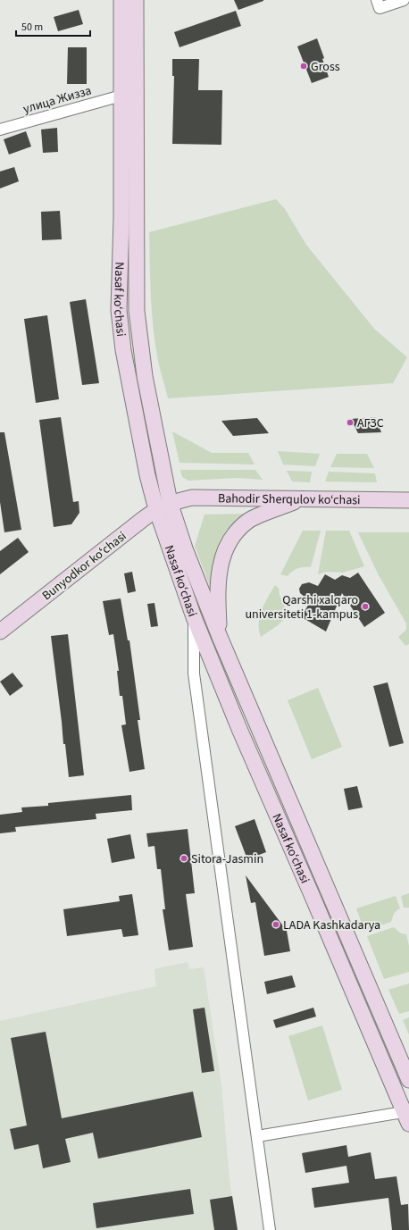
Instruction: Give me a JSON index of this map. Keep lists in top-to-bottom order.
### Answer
{
  "streets": {
    "main road": ["Nasaf ko‘chasi", "Bahodir Sherqulov ko‘chasi", "Bunyodkor koʻchasi"],
    "street": ["улица Жизза"]
  },
  "crossings": [
    ["улица Жизза", "Nasaf ko‘chasi"],
    ["Nasaf ko‘chasi", "Bahodir Sherqulov ko‘chasi"],
    ["Nasaf ko‘chasi", "Bunyodkor koʻchasi"],
    ["Bahodir Sherqulov ko‘chasi", "Bunyodkor koʻchasi"]
  ],
  "places": [
    "Gross",
    "АГЗС",
    "Qarshi xalqaro universiteti 1-kampus",
    "Sitora-Jasmin",
    "LADA Kashkadarya"
  ],
  "scale_bar": "50 m"
}
